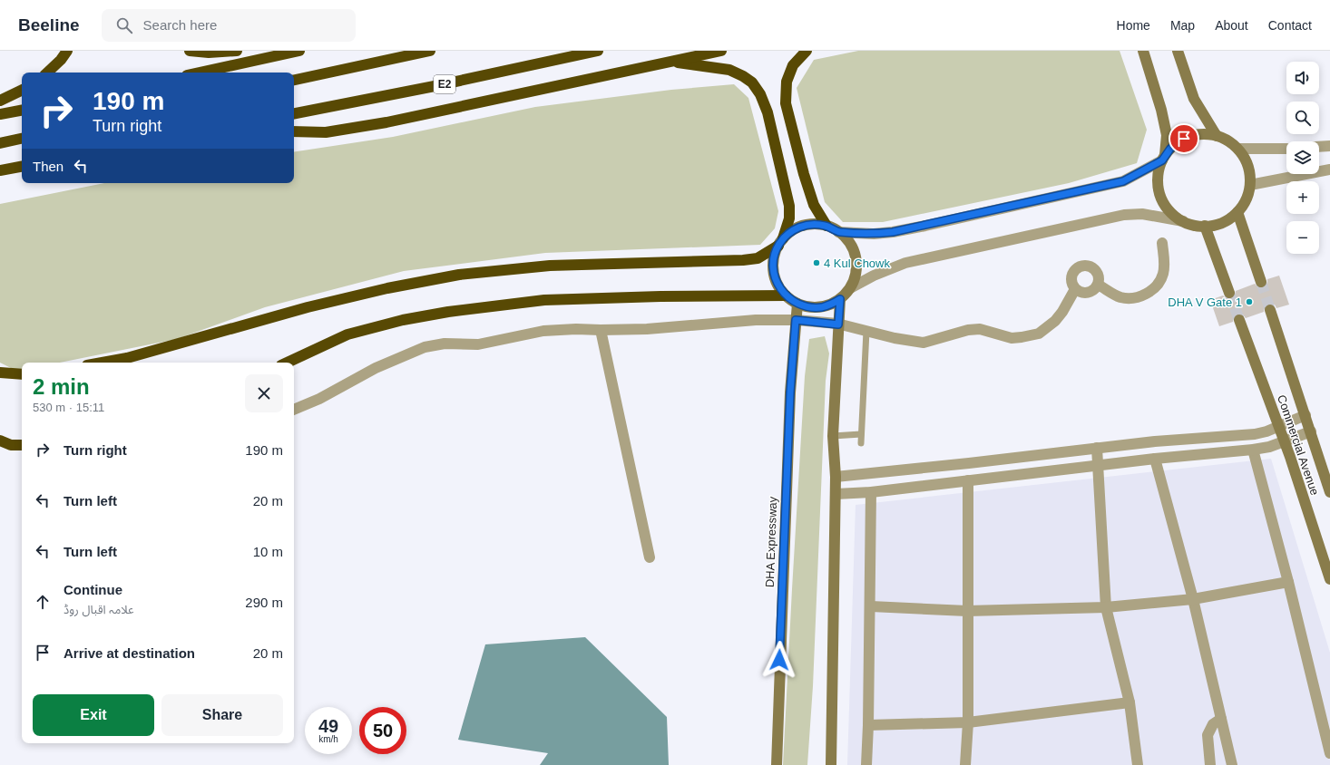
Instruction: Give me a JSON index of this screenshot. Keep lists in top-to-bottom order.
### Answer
{
  "streets": {
    "highway": ["E2"],
    "main road": ["Commercial Avenue", "DHA Expressway"]
  },
  "places": ["4 Kul Chowk", "DHA V Gate 1"],
  "page": {
    "header": "Beeline",
    "search": "Search here",
    "nav": [
      "Home",
      "Map",
      "About",
      "Contact"
    ],
    "map_buttons": ["+", "−"],
    "turn": ["190 m", "Turn right"],
    "then": "Then",
    "heading": ["2 min", "530 m · 15:11"],
    "list": [
      {
        "name": "Turn right",
        "value": "190 m"
      },
      {
        "name": "Turn left",
        "value": "20 m"
      },
      {
        "name": "Turn left",
        "value": "10 m"
      },
      {
        "name": "Continue",
        "note": "علامہ اقبال روڈ",
        "value": "290 m"
      },
      {
        "name": "Arrive at destination",
        "value": "20 m"
      }
    ],
    "buttons": ["Exit", "Share"],
    "speed": "49 km/h",
    "limit": "50"
  }
}
